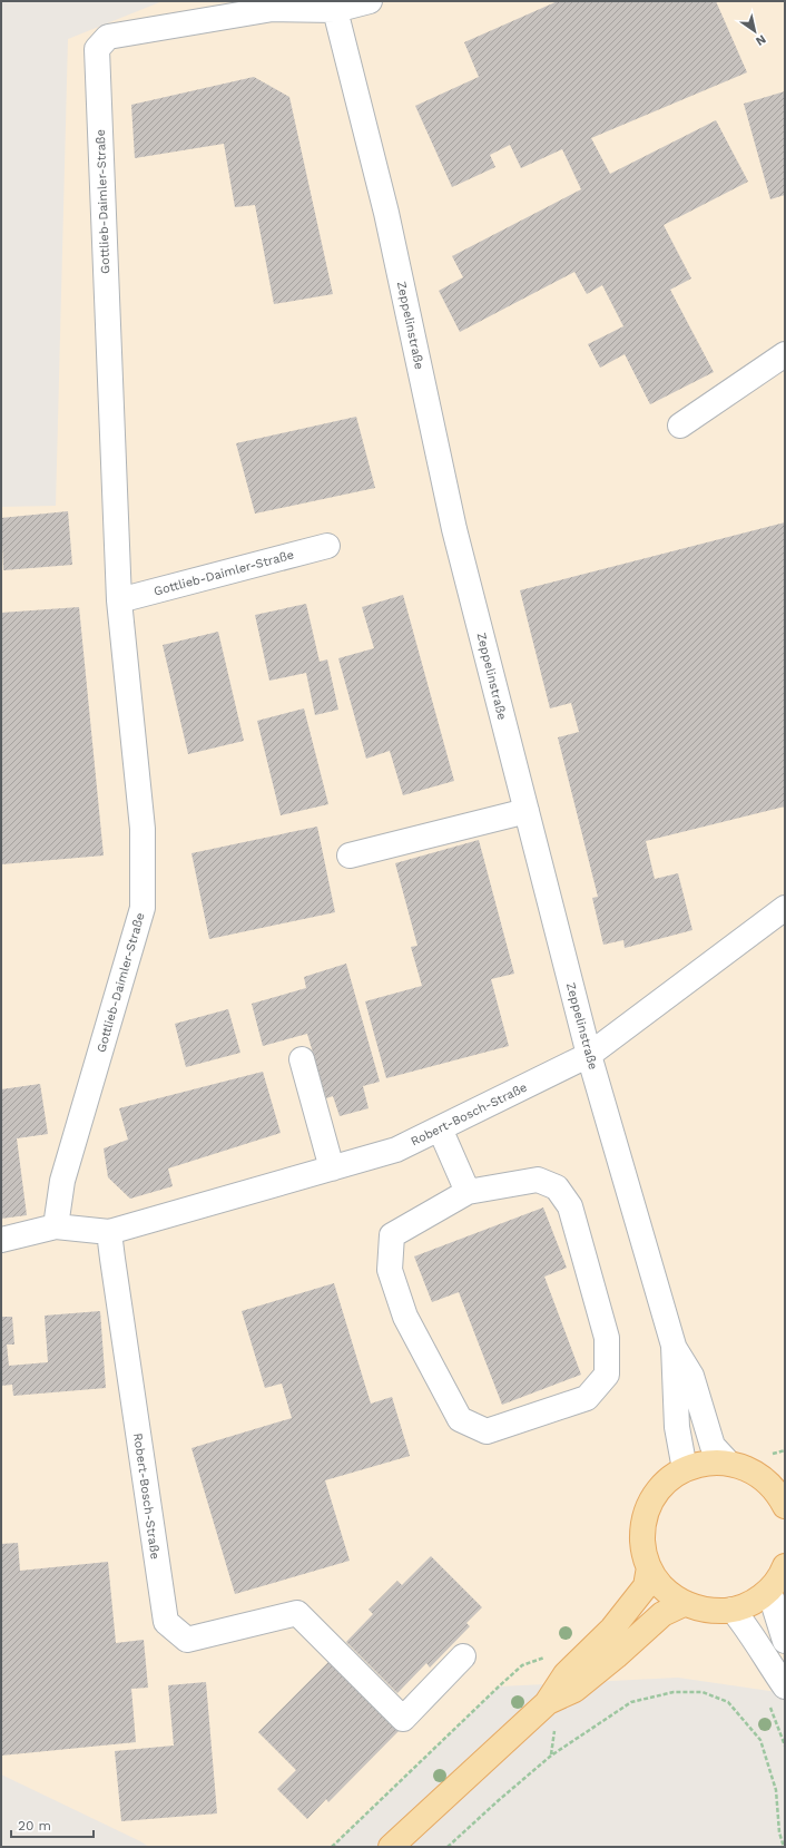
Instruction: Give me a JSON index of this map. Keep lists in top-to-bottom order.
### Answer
{
  "streets": {
    "street": ["Gottlieb-Daimler-Straße", "Zeppelinstraße", "Robert-Bosch-Straße"]
  },
  "crossings": [
    ["Gottlieb-Daimler-Straße", "Zeppelinstraße"],
    ["Gottlieb-Daimler-Straße", "Robert-Bosch-Straße"],
    ["Zeppelinstraße", "Robert-Bosch-Straße"]
  ],
  "scale_bar": "20 m",
  "north": "bottom right"
}
